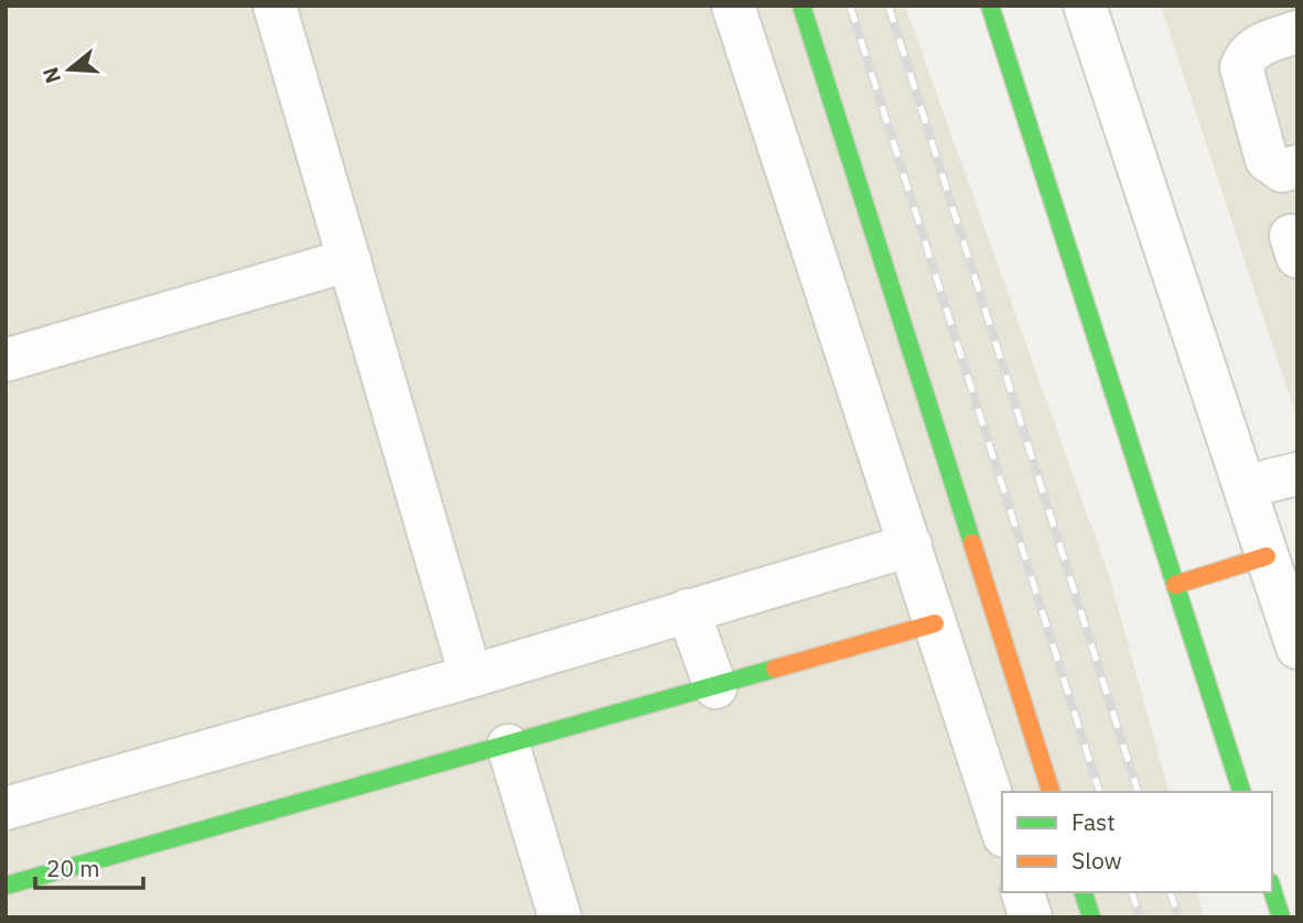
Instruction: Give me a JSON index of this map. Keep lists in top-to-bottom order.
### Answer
{
  "legend": ["Fast", "Slow"],
  "scale_bar": "20 m",
  "north": "left"
}
